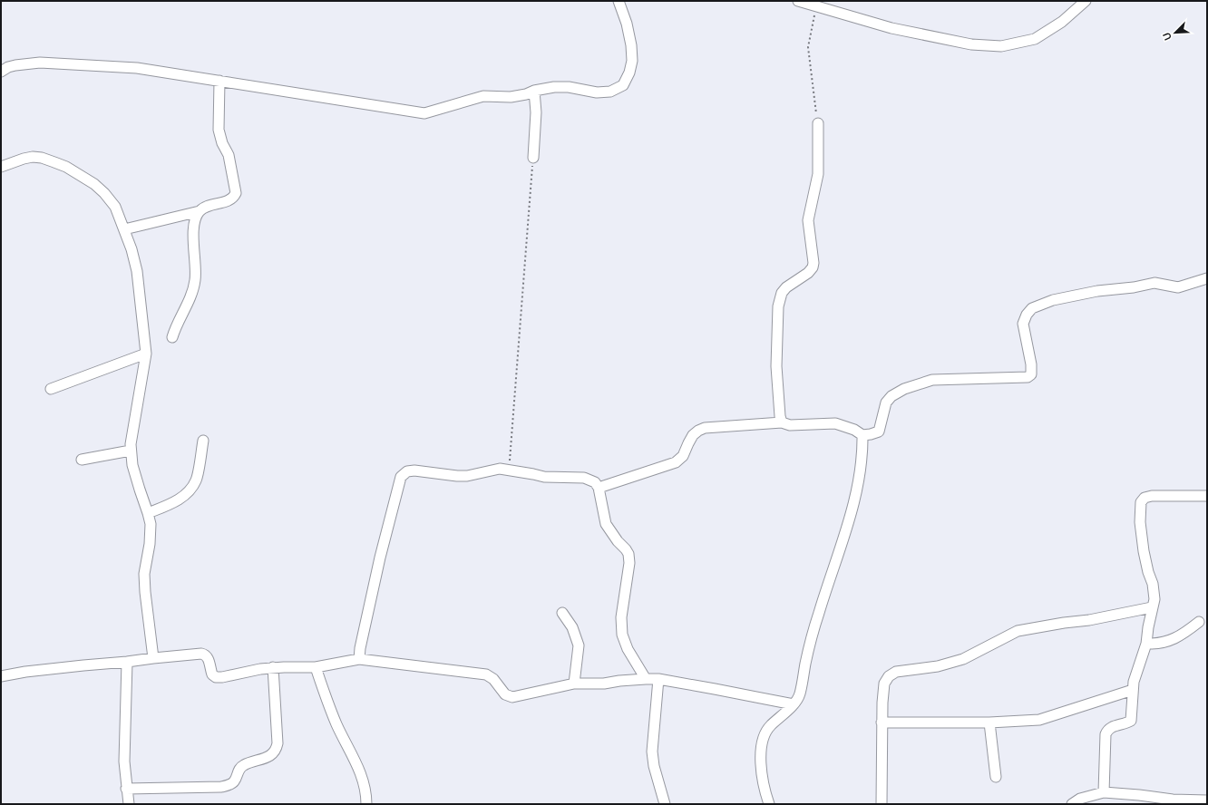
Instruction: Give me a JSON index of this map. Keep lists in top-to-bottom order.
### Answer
{
  "north": "bottom left"
}
